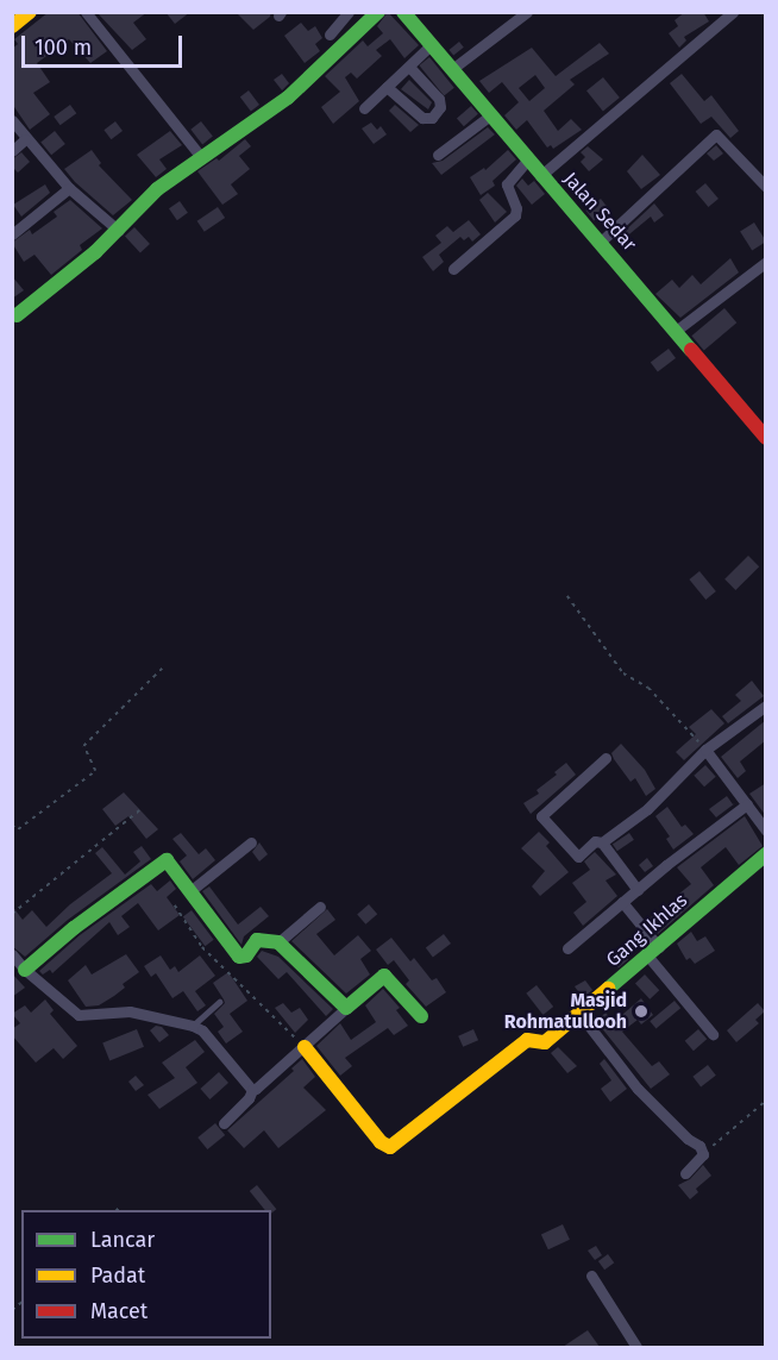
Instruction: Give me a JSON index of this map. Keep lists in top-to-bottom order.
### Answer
{
  "streets": {
    "street": ["Jalan Sedar", "Gang Ikhlas"]
  },
  "places": ["Masjid Rohmatullooh"],
  "legend": ["Lancar", "Padat", "Macet"],
  "scale_bar": "100 m"
}
